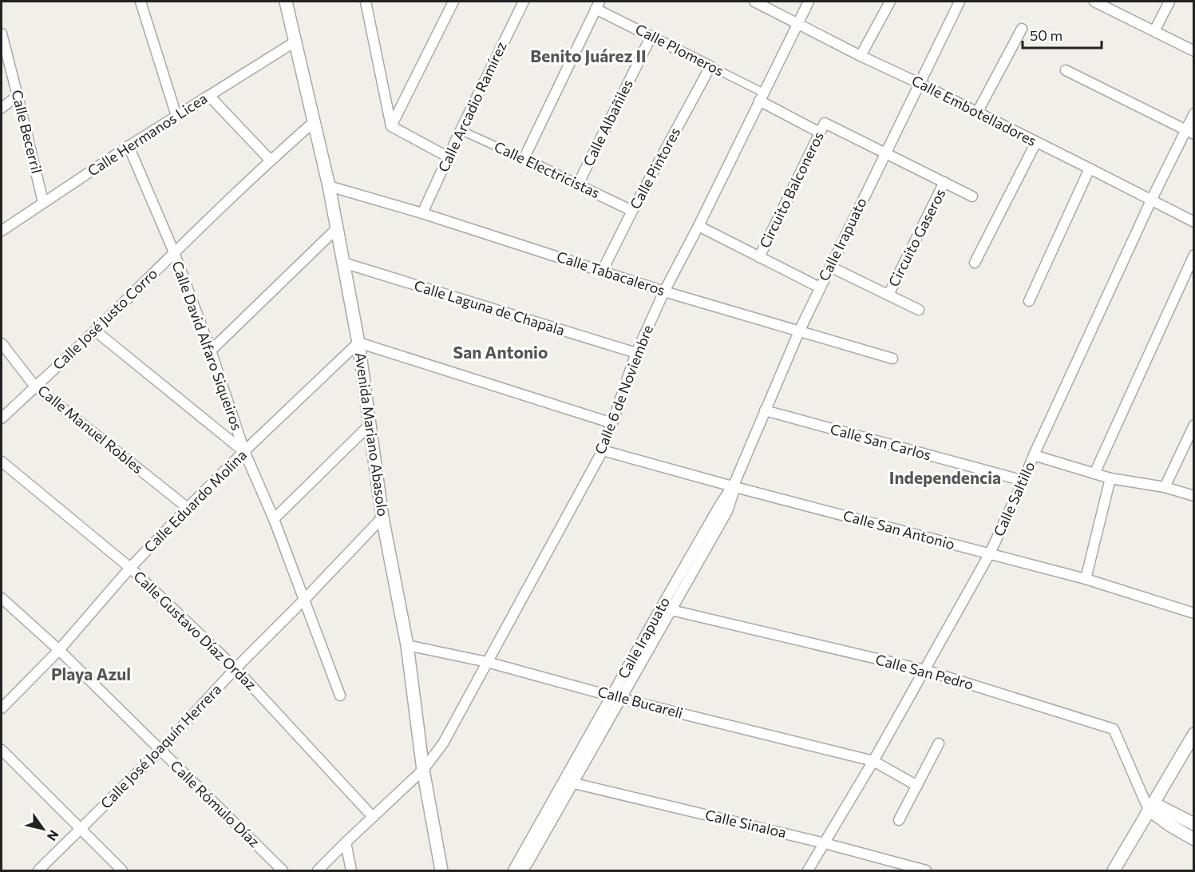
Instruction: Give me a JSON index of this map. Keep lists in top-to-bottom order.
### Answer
{
  "streets": {
    "street": [
      "Calle Plomeros",
      "Calle Arcadio Ramírez",
      "Calle Embotelladores",
      "Calle Albañiles",
      "Calle Becerril",
      "Calle Hermanos Licea",
      "Calle Pintores",
      "Calle Electricistas",
      "Circuito Balconeros",
      "Circuito Gaseros",
      "Calle Irapuato",
      "Calle Tabacaleros",
      "Calle Laguna de Chapala",
      "Calle José Justo Corro",
      "Calle David Alfaro Siqueiros",
      "Calle 6 de Noviembre",
      "Calle Manuel Robles",
      "Avenida Mariano Abasolo",
      "Calle San Carlos",
      "Calle Saltillo",
      "Calle Eduardo Molina",
      "Calle San Antonio",
      "Calle Gustavo Díaz Ordaz",
      "Calle San Pedro",
      "Calle Bucareli",
      "Calle José Joaquín Herrera",
      "Calle Rómulo Díaz",
      "Calle Sinaloa"
    ]
  },
  "crossings": [
    ["Calle Plomeros", "Calle Albañiles"],
    ["Calle Plomeros", "Calle Pintores"],
    ["Calle Plomeros", "Circuito Balconeros"],
    ["Calle Plomeros", "Calle 6 de Noviembre"],
    ["Calle Arcadio Ramírez", "Calle Electricistas"],
    ["Calle Arcadio Ramírez", "Calle Tabacaleros"],
    ["Calle Embotelladores", "Calle Irapuato"],
    ["Calle Embotelladores", "Calle 6 de Noviembre"],
    ["Calle Embotelladores", "Calle Saltillo"],
    ["Calle Albañiles", "Calle Electricistas"],
    ["Calle Becerril", "Calle Hermanos Licea"],
    ["Calle Hermanos Licea", "Calle David Alfaro Siqueiros"],
    ["Calle Hermanos Licea", "Avenida Mariano Abasolo"],
    ["Calle Pintores", "Calle Electricistas"],
    ["Calle Pintores", "Calle Tabacaleros"],
    ["Circuito Balconeros", "Circuito Gaseros"],
    ["Circuito Balconeros", "Calle Irapuato"],
    ["Circuito Gaseros", "Calle Irapuato"],
    ["Calle Irapuato", "Calle Tabacaleros"],
    ["Calle Irapuato", "Calle San Carlos"],
    ["Calle Irapuato", "Calle San Antonio"],
    ["Calle Irapuato", "Calle San Pedro"],
    ["Calle Irapuato", "Calle Bucareli"],
    ["Calle Irapuato", "Calle Sinaloa"],
    ["Calle Tabacaleros", "Calle 6 de Noviembre"],
    ["Calle Tabacaleros", "Avenida Mariano Abasolo"],
    ["Calle Laguna de Chapala", "Calle 6 de Noviembre"],
    ["Calle Laguna de Chapala", "Avenida Mariano Abasolo"],
    ["Calle José Justo Corro", "Calle David Alfaro Siqueiros"],
    ["Calle José Justo Corro", "Calle Manuel Robles"],
    ["Calle José Justo Corro", "Avenida Mariano Abasolo"],
    ["Calle David Alfaro Siqueiros", "Calle Eduardo Molina"],
    ["Calle David Alfaro Siqueiros", "Calle José Joaquín Herrera"],
    ["Calle 6 de Noviembre", "Avenida Mariano Abasolo"],
    ["Calle 6 de Noviembre", "Calle San Antonio"],
    ["Calle 6 de Noviembre", "Calle Gustavo Díaz Ordaz"],
    ["Calle 6 de Noviembre", "Calle Bucareli"],
    ["Calle Manuel Robles", "Calle Eduardo Molina"],
    ["Avenida Mariano Abasolo", "Calle Eduardo Molina"],
    ["Avenida Mariano Abasolo", "Calle Bucareli"],
    ["Avenida Mariano Abasolo", "Calle José Joaquín Herrera"],
    ["Calle San Carlos", "Calle Saltillo"],
    ["Calle Saltillo", "Calle San Antonio"],
    ["Calle Saltillo", "Calle San Pedro"],
    ["Calle Saltillo", "Calle Bucareli"],
    ["Calle Saltillo", "Calle Sinaloa"],
    ["Calle Eduardo Molina", "Calle Gustavo Díaz Ordaz"],
    ["Calle Eduardo Molina", "Calle Rómulo Díaz"],
    ["Calle Gustavo Díaz Ordaz", "Calle José Joaquín Herrera"],
    ["Calle José Joaquín Herrera", "Calle Rómulo Díaz"]
  ],
  "districts": [
    "Benito Juárez II",
    "San Antonio",
    "Independencia",
    "Playa Azul"
  ],
  "scale_bar": "50 m",
  "north": "bottom right"
}
